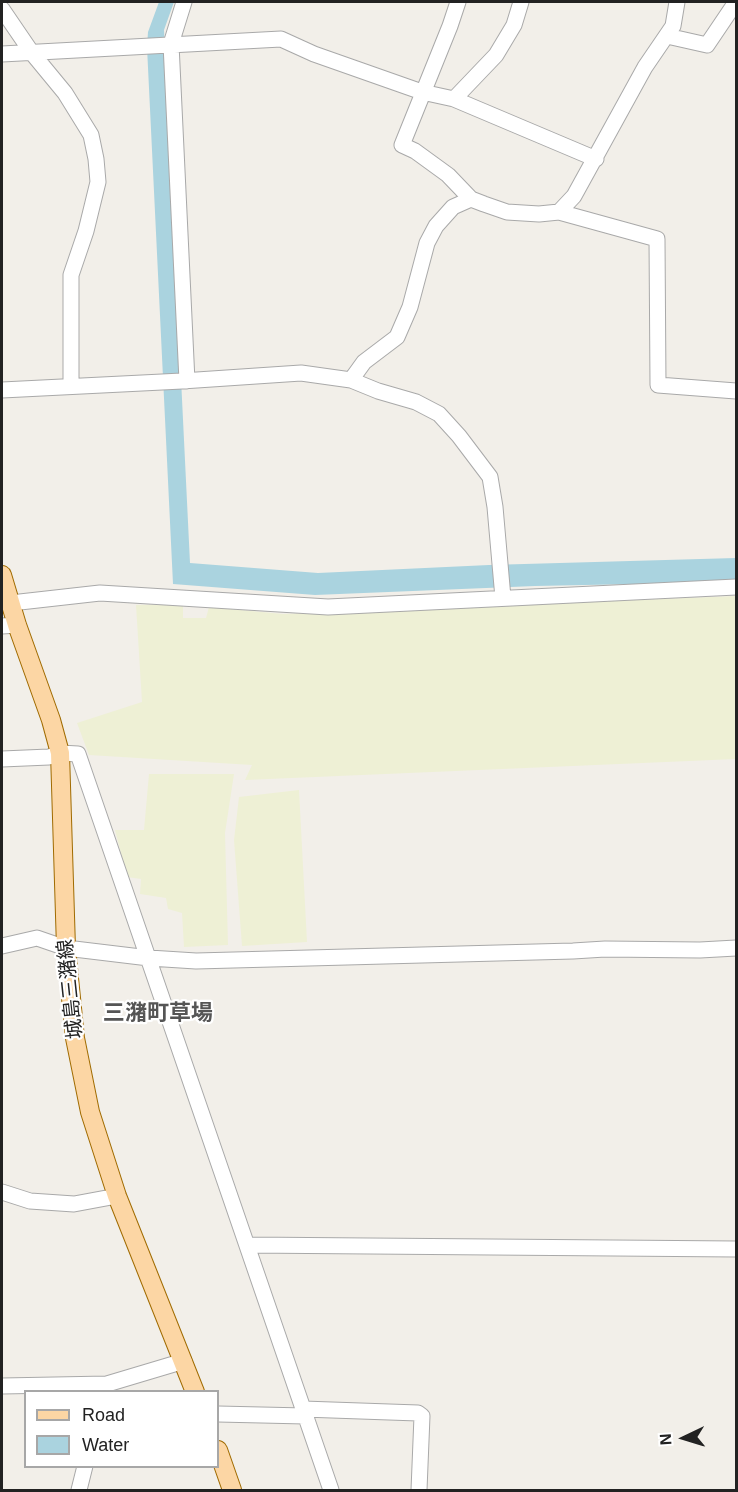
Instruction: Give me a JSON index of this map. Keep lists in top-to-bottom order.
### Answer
{
  "streets": {
    "main road": ["城島三潴線"]
  },
  "districts": ["三潴町草場"],
  "legend": ["Road", "Water"],
  "north": "left"
}
